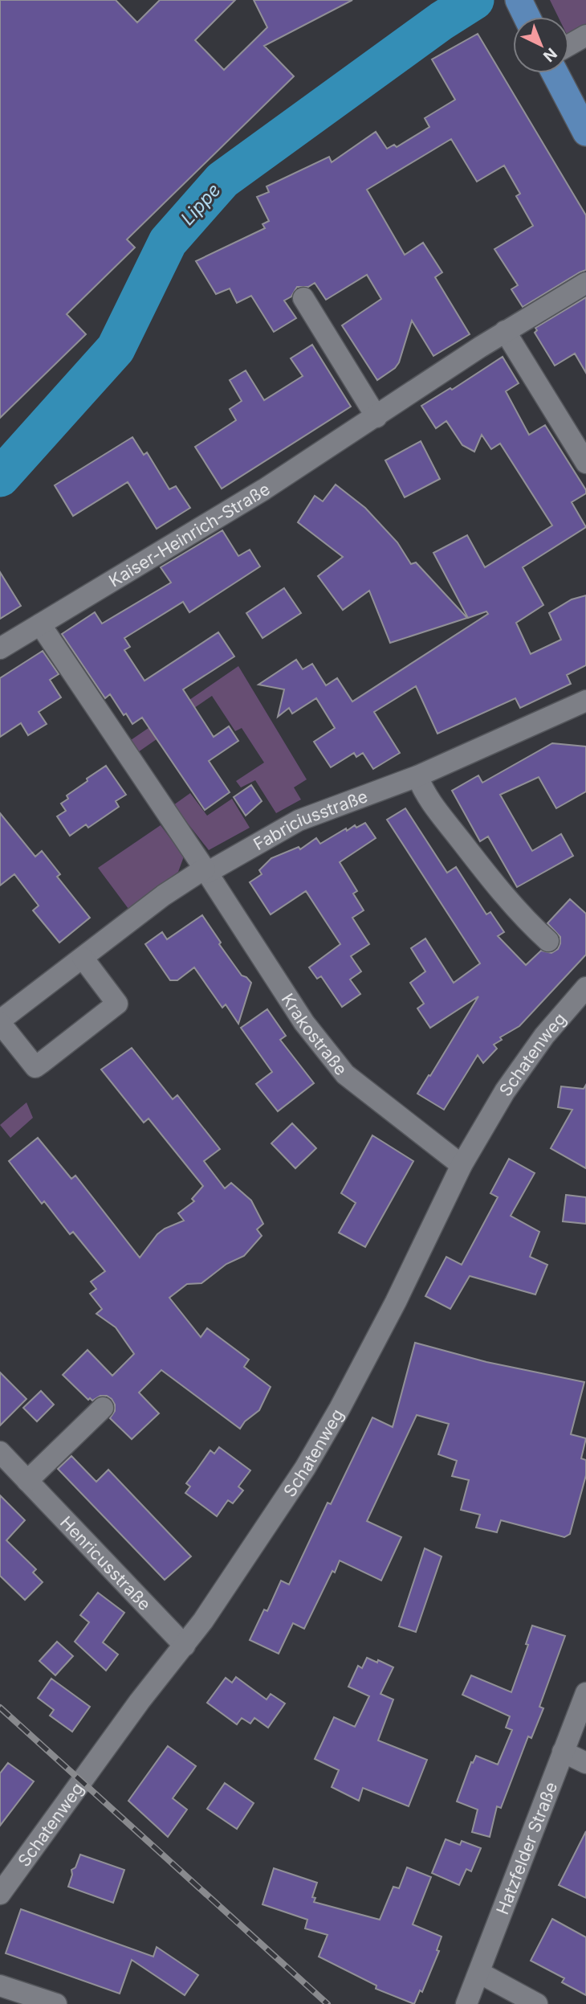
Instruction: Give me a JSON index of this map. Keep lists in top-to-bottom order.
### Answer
{
  "streets": {
    "street": [
      "Kaiser-Heinrich-Straße",
      "Fabriciusstraße",
      "Krakostraße",
      "Schatenweg",
      "Henricusstraße",
      "Hatzfelder Straße"
    ]
  },
  "crossings": [
    ["Kaiser-Heinrich-Straße", "Krakostraße"],
    ["Fabriciusstraße", "Krakostraße"],
    ["Krakostraße", "Schatenweg"],
    ["Schatenweg", "Henricusstraße"]
  ],
  "water": ["Lippe"],
  "north": "bottom right"
}
